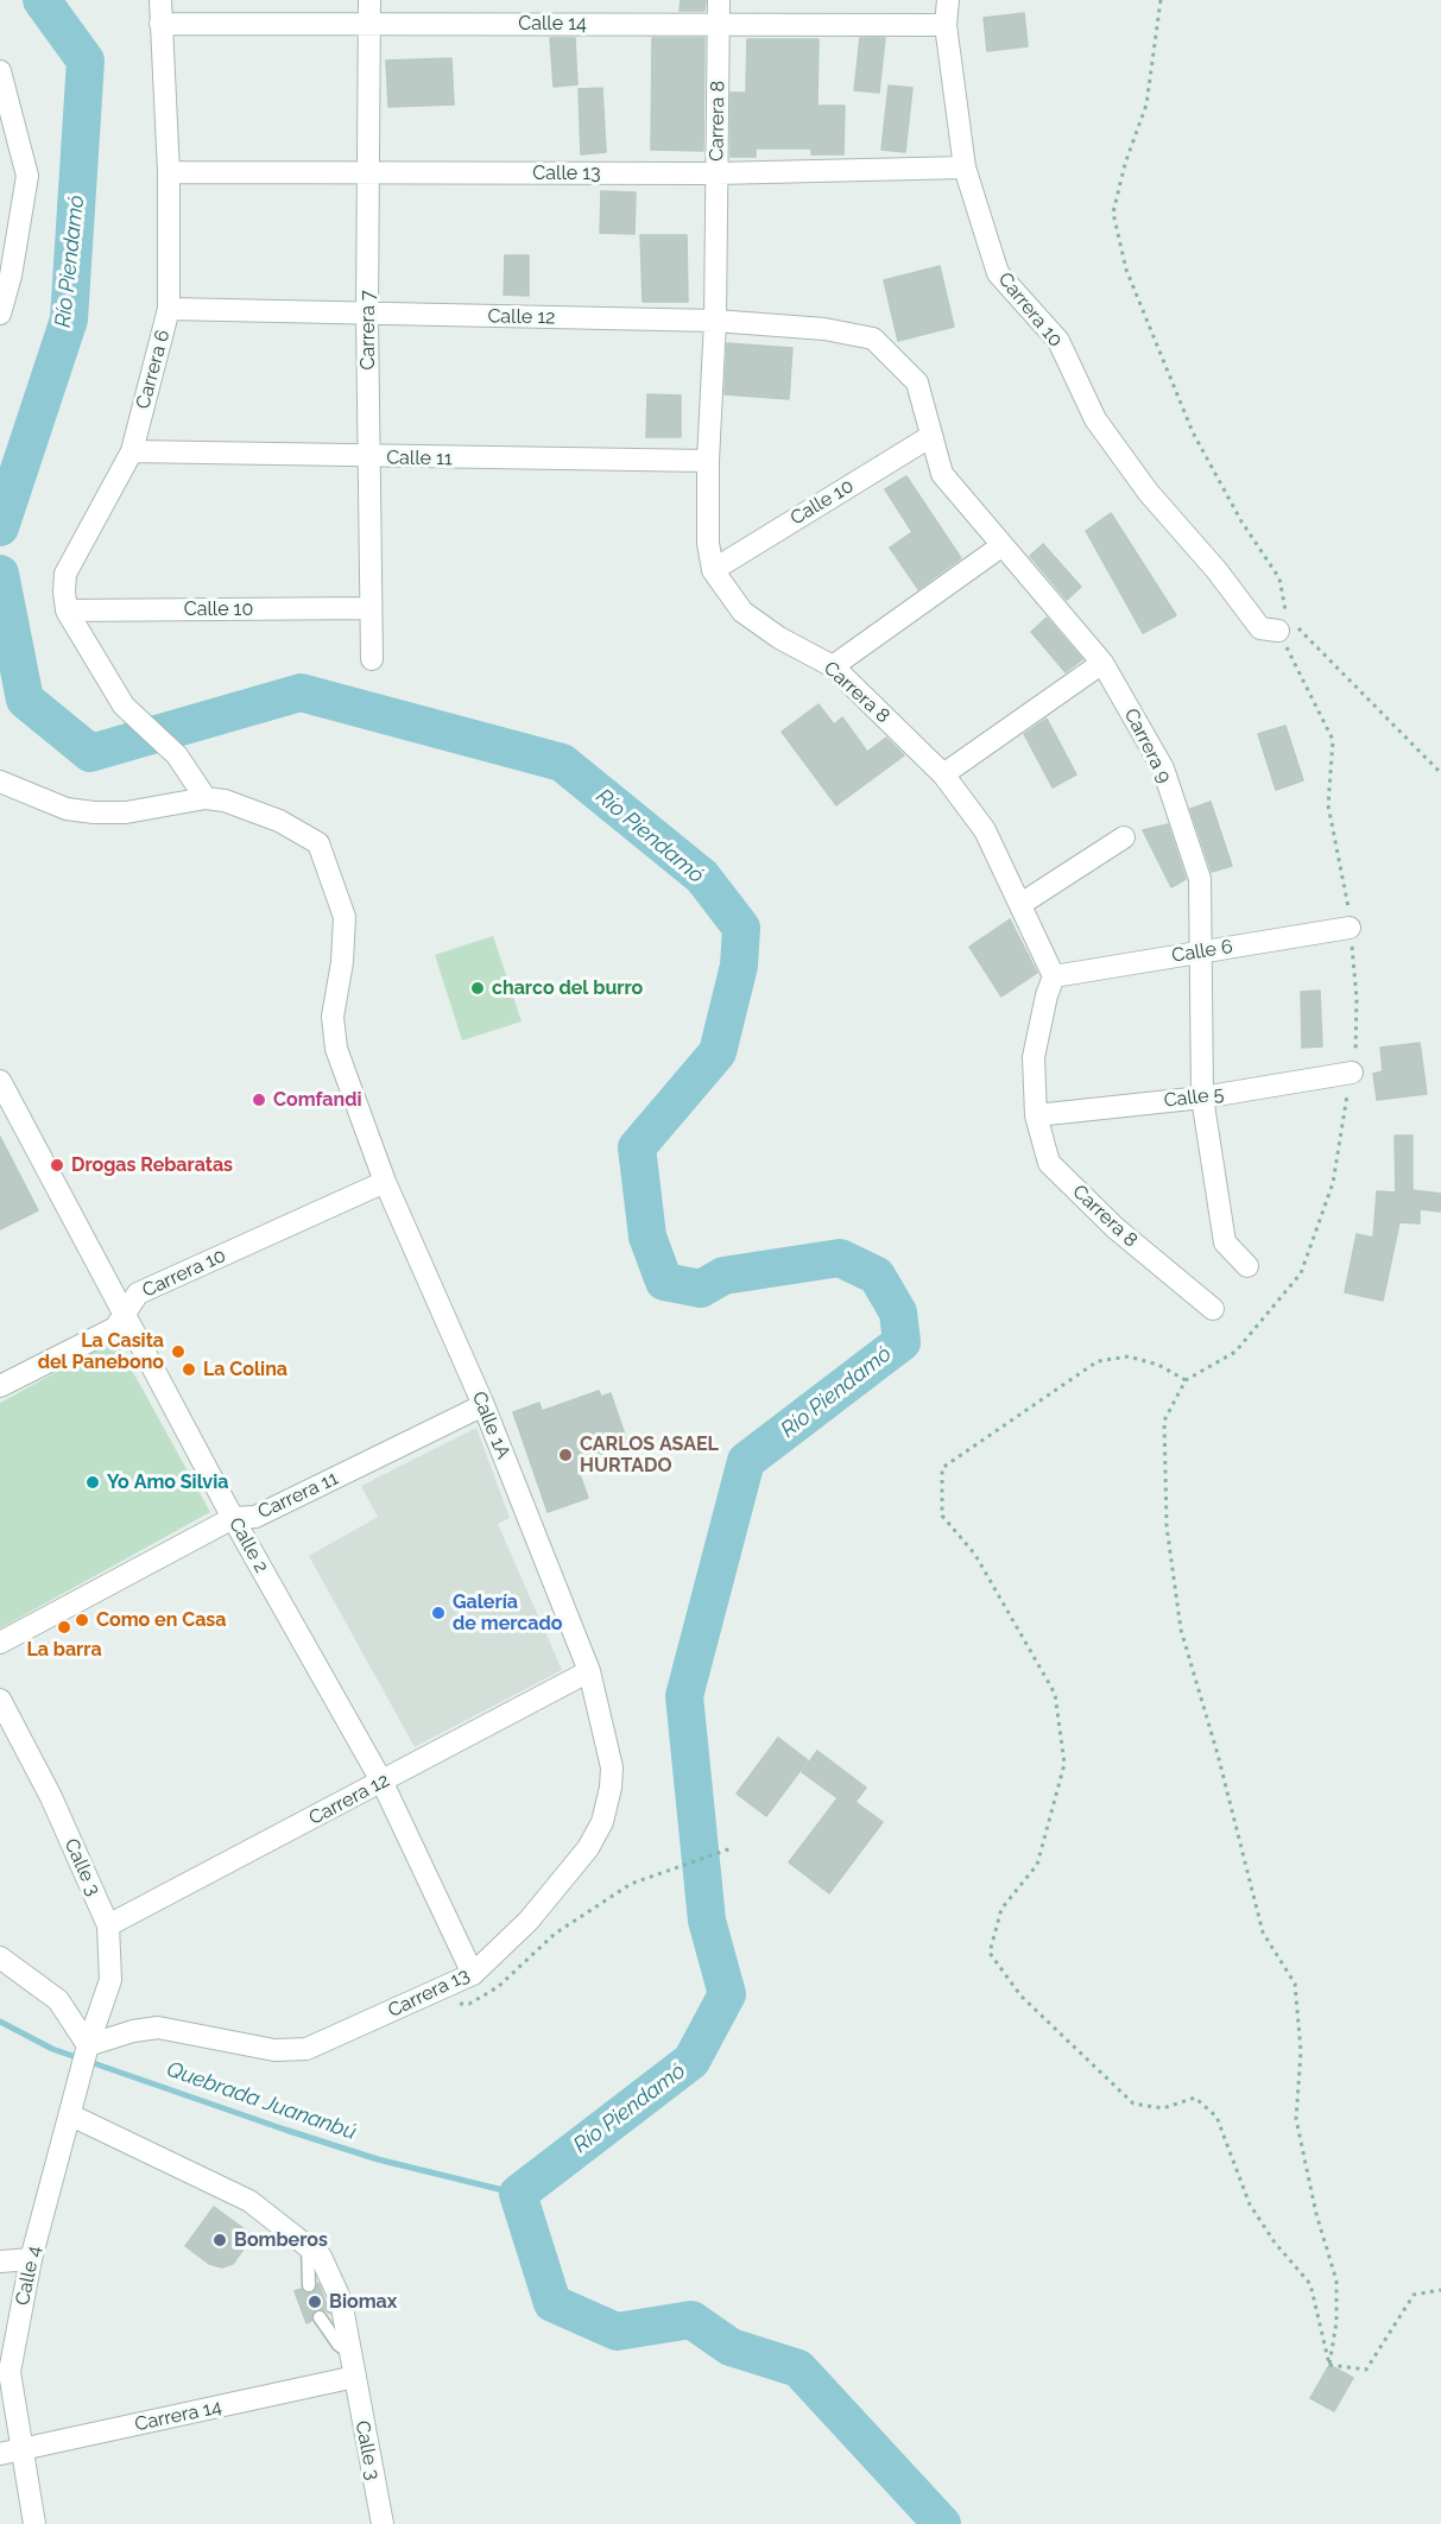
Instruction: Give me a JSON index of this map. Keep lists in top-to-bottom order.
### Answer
{
  "streets": {
    "street": [
      "Calle 14",
      "Carrera 8",
      "Calle 13",
      "Carrera 10",
      "Calle 12",
      "Carrera 7",
      "Carrera 6",
      "Calle 11",
      "Calle 10",
      "Carrera 9",
      "Calle 6",
      "Calle 5",
      "Calle 1A",
      "Carrera 11",
      "Calle 2",
      "Carrera 12",
      "Calle 3",
      "Carrera 13",
      "Calle 4",
      "Carrera 14"
    ]
  },
  "crossings": [
    ["Calle 14", "Carrera 8"],
    ["Calle 14", "Carrera 10"],
    ["Calle 14", "Carrera 7"],
    ["Calle 14", "Carrera 6"],
    ["Carrera 8", "Calle 13"],
    ["Carrera 8", "Calle 12"],
    ["Carrera 8", "Calle 11"],
    ["Carrera 8", "Calle 10"],
    ["Carrera 8", "Calle 6"],
    ["Carrera 8", "Calle 5"],
    ["Calle 13", "Carrera 10"],
    ["Calle 13", "Carrera 7"],
    ["Calle 13", "Carrera 6"],
    ["Carrera 10", "Calle 1A"],
    ["Carrera 10", "Calle 2"],
    ["Calle 12", "Carrera 7"],
    ["Calle 12", "Carrera 6"],
    ["Calle 12", "Carrera 9"],
    ["Carrera 7", "Calle 11"],
    ["Carrera 7", "Calle 10"],
    ["Carrera 6", "Calle 11"],
    ["Carrera 6", "Calle 10"],
    ["Carrera 6", "Calle 1A"],
    ["Calle 10", "Carrera 9"],
    ["Carrera 9", "Calle 6"],
    ["Carrera 9", "Calle 5"],
    ["Calle 1A", "Carrera 11"],
    ["Calle 1A", "Carrera 12"],
    ["Calle 1A", "Carrera 13"],
    ["Carrera 11", "Calle 2"],
    ["Calle 2", "Carrera 12"],
    ["Calle 2", "Carrera 13"],
    ["Carrera 12", "Calle 3"],
    ["Carrera 12", "Carrera 13"],
    ["Calle 3", "Carrera 13"],
    ["Calle 3", "Calle 4"],
    ["Calle 3", "Carrera 14"],
    ["Carrera 13", "Calle 4"],
    ["Calle 4", "Carrera 14"]
  ],
  "water": ["Río Piendamó", "Quebrada Juananbú"],
  "places": [
    "charco del burro",
    "Comfandi",
    "Drogas Rebaratas",
    "La Casita del Panebono",
    "La Colina",
    "CARLOS ASAEL HURTADO",
    "Yo Amo Silvia",
    "Galería de mercado",
    "Como en Casa",
    "La barra",
    "Bomberos",
    "Biomax"
  ]
}
